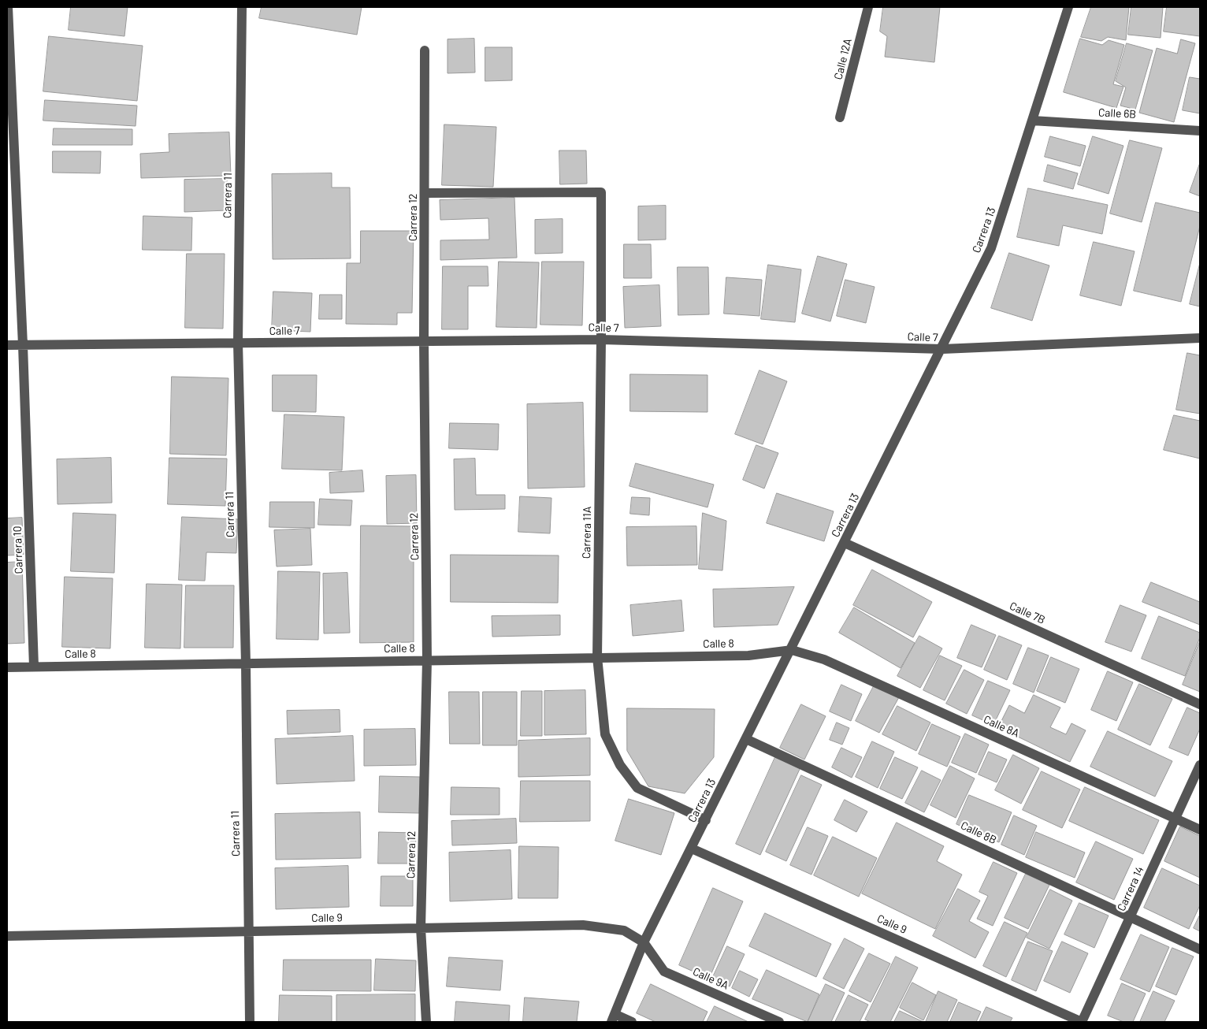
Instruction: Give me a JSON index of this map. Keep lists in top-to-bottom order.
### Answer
{
  "streets": {
    "street": [
      "Calle 12A",
      "Calle 6B",
      "Carrera 11",
      "Carrera 12",
      "Carrera 13",
      "Calle 7",
      "Carrera 11A",
      "Carrera 10",
      "Calle 7B",
      "Calle 8",
      "Calle 8A",
      "Calle 8B",
      "Carrera 14",
      "Calle 9",
      "Calle 9A"
    ]
  },
  "crossings": [
    ["Calle 6B", "Carrera 13"],
    ["Carrera 11", "Calle 7"],
    ["Carrera 11", "Calle 8"],
    ["Carrera 11", "Calle 9"],
    ["Carrera 12", "Calle 7"],
    ["Carrera 12", "Carrera 11A"],
    ["Carrera 12", "Calle 8"],
    ["Carrera 12", "Calle 9"],
    ["Carrera 13", "Calle 7"],
    ["Carrera 13", "Carrera 11A"],
    ["Carrera 13", "Calle 7B"],
    ["Carrera 13", "Calle 8"],
    ["Carrera 13", "Calle 8A"],
    ["Carrera 13", "Calle 8B"],
    ["Carrera 13", "Calle 9"],
    ["Carrera 13", "Calle 9A"],
    ["Calle 7", "Carrera 11A"],
    ["Calle 7", "Carrera 10"],
    ["Carrera 11A", "Calle 8"],
    ["Carrera 10", "Calle 8"],
    ["Calle 8", "Calle 8A"],
    ["Calle 8A", "Carrera 14"],
    ["Calle 8B", "Carrera 14"],
    ["Carrera 14", "Calle 9"],
    ["Calle 9", "Calle 9A"]
  ]
}
